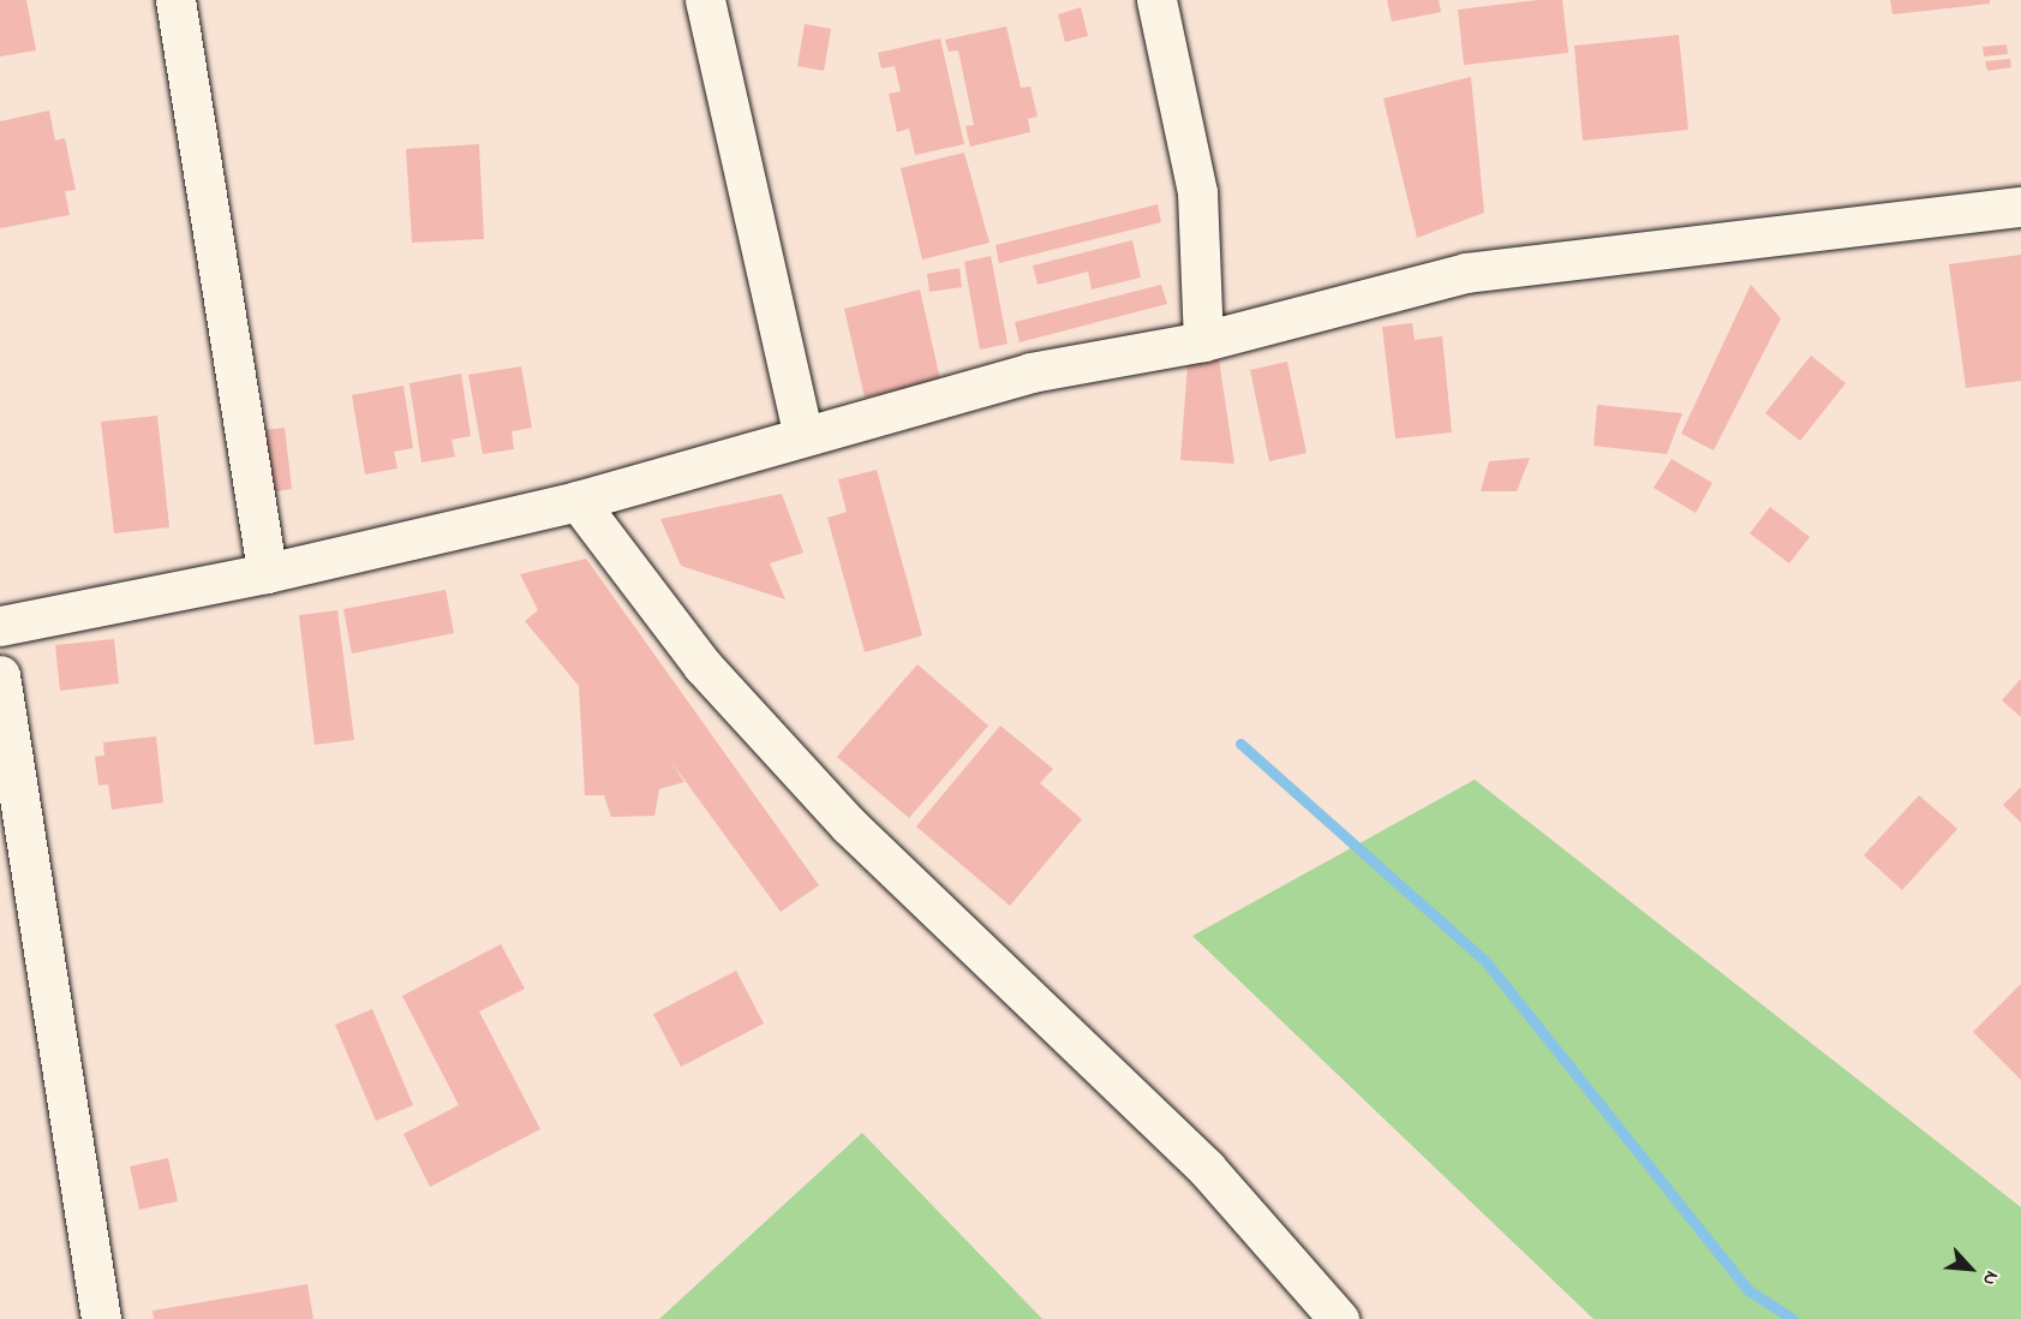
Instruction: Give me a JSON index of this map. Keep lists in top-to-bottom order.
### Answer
{
  "north": "bottom right"
}
